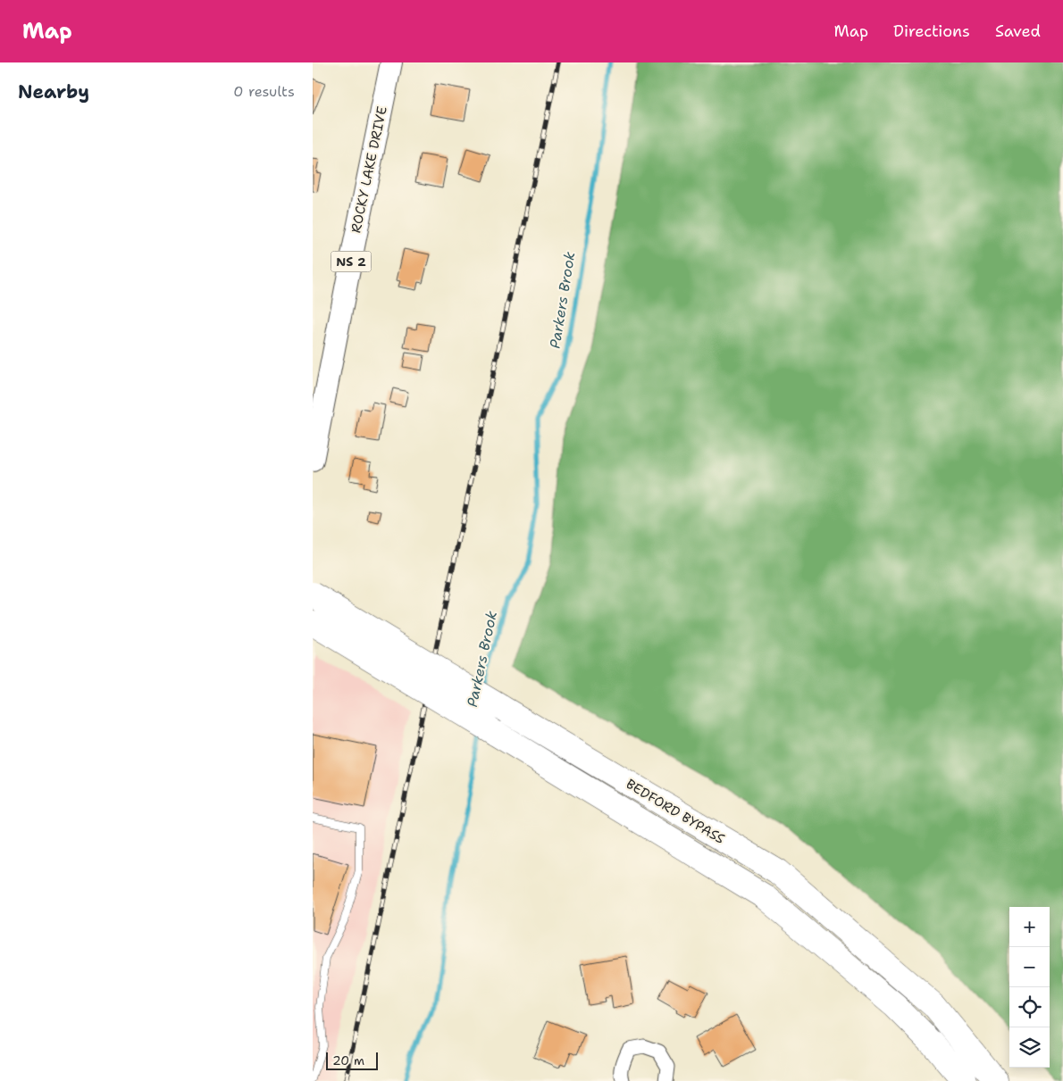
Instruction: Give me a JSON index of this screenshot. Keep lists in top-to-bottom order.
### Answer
{
  "streets": {
    "highway": ["BEDFORD BYPASS"],
    "main road": ["ROCKY LAKE DRIVE", "NS 2"]
  },
  "water": ["Parkers Brook"],
  "scale_bar": "20 m",
  "page": {
    "header": "Map",
    "nav": ["Map", "Directions", "Saved"],
    "heading": ["Nearby", "0 results"],
    "map_buttons": ["+", "−"],
    "scale": "20 m"
  }
}
